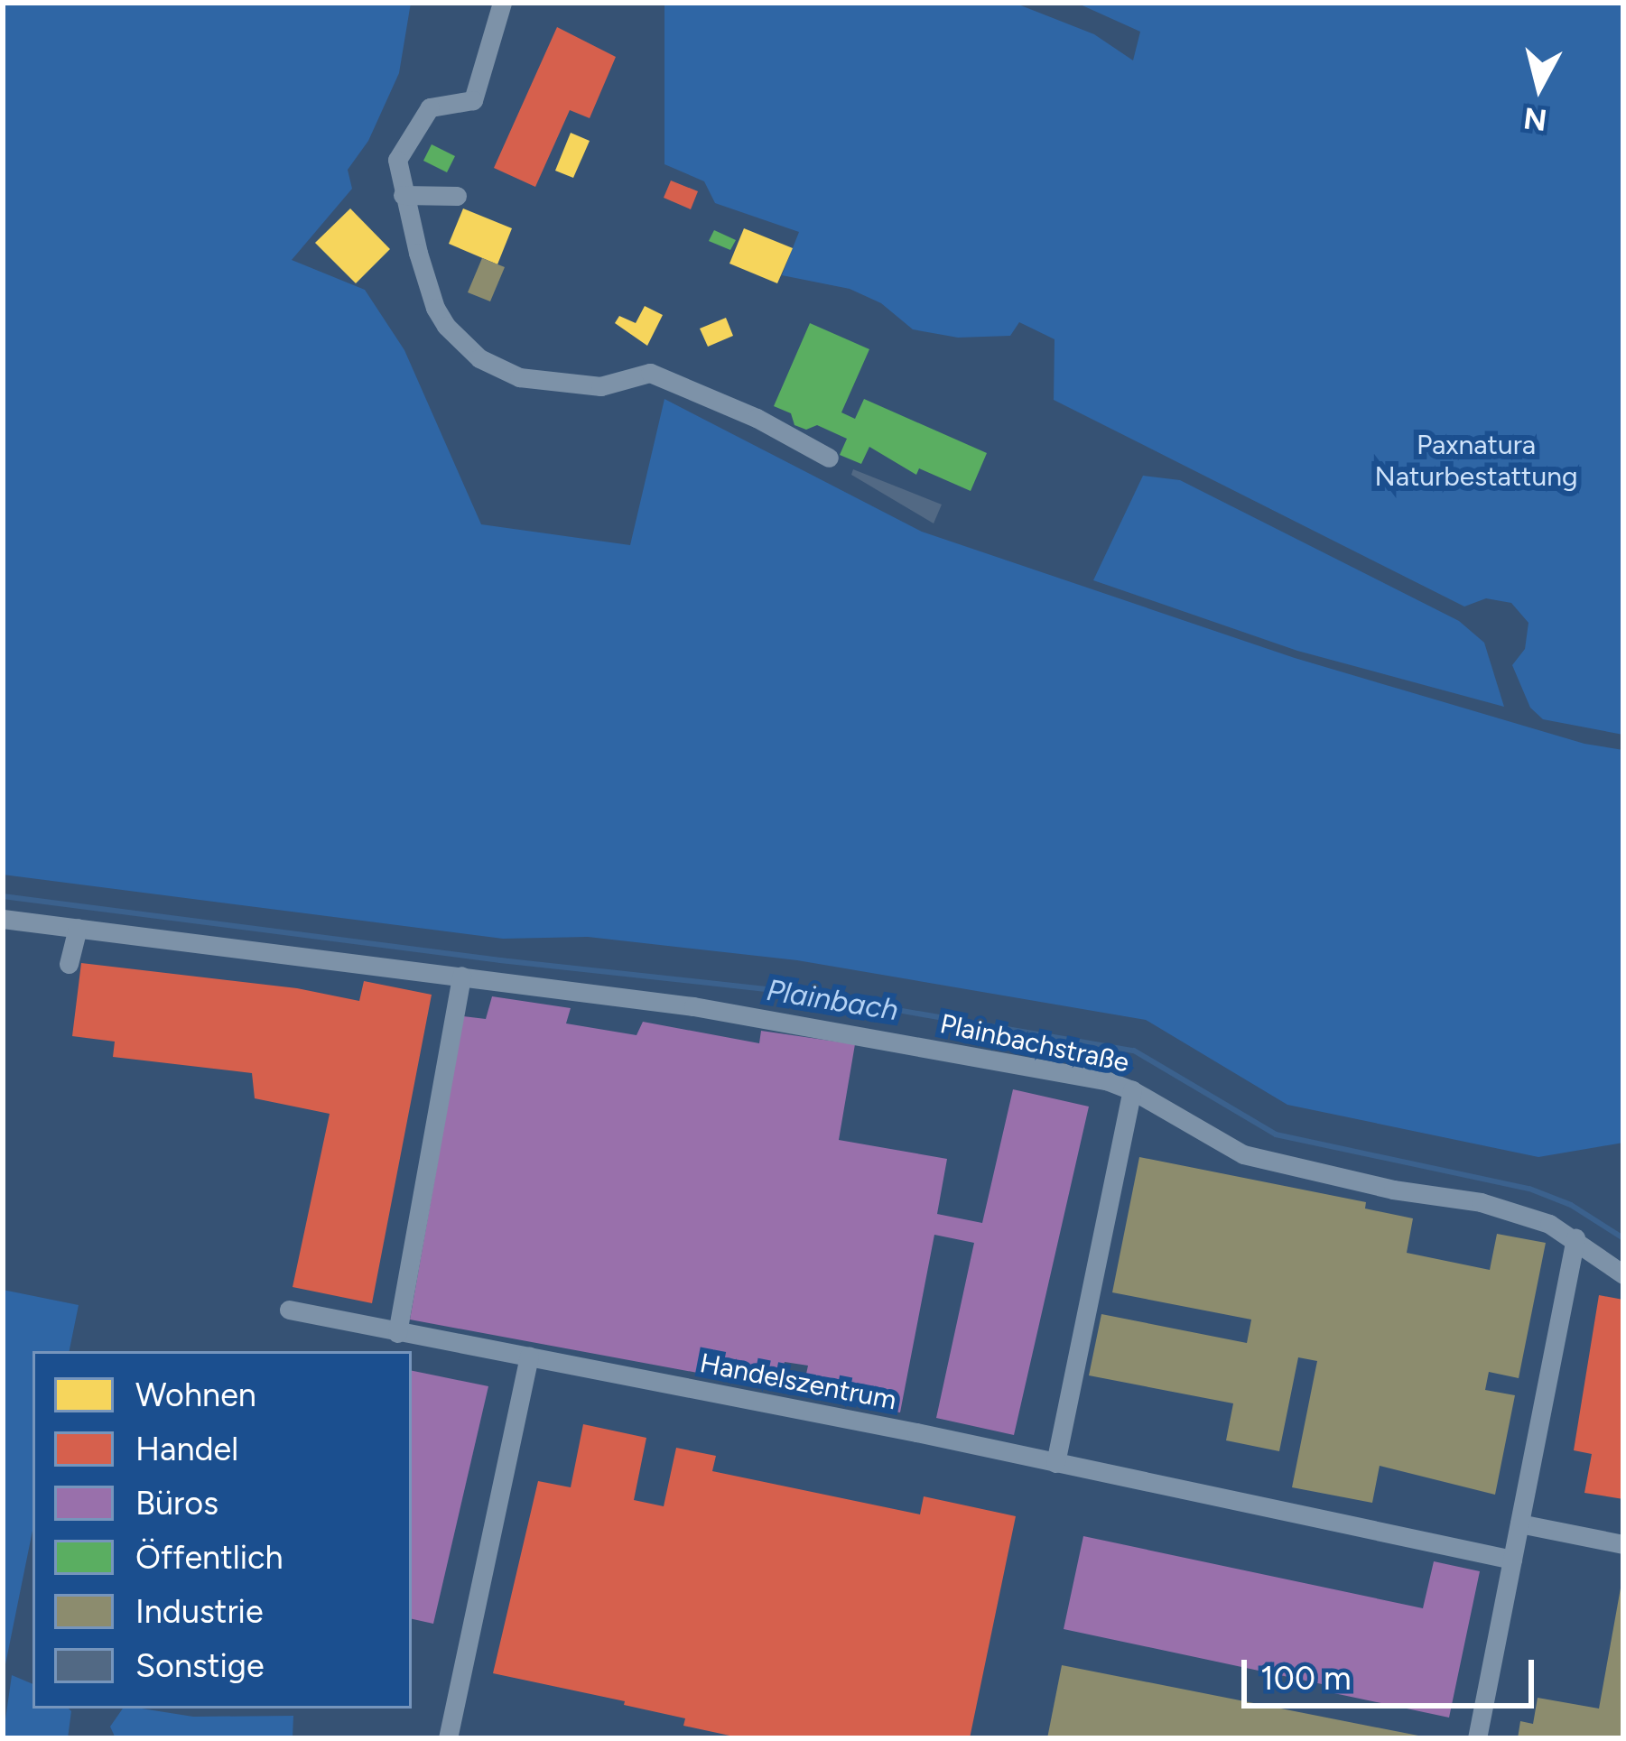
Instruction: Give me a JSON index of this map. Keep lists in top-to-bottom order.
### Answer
{
  "streets": {
    "street": ["Plainbachstraße", "Handelszentrum"]
  },
  "water": ["Plainbach"],
  "parks": ["Paxnatura Naturbestattung"],
  "legend": [
    "Wohnen",
    "Handel",
    "Büros",
    "Öffentlich",
    "Industrie",
    "Sonstige"
  ],
  "scale_bar": "100 m",
  "north": "bottom"
}
